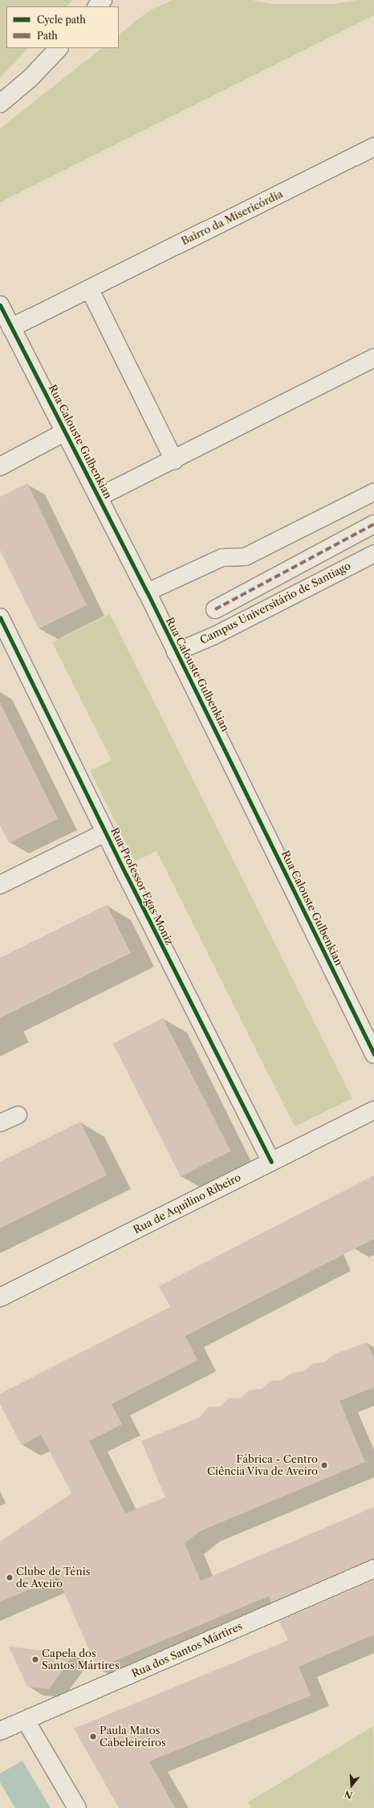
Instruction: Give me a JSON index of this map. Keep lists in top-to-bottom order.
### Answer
{
  "streets": {
    "street": [
      "Bairro da Misericórdia",
      "Rua Calouste Gulbenkian",
      "Rua Professor Egas Moniz",
      "Rua de Aquilino Ribeiro",
      "Rua dos Santos Mártires"
    ],
    "lane": ["Campus Universitário de Santiago"]
  },
  "crossings": [
    ["Bairro da Misericórdia", "Rua Calouste Gulbenkian"],
    ["Rua Calouste Gulbenkian", "Campus Universitário de Santiago"],
    ["Rua Professor Egas Moniz", "Rua de Aquilino Ribeiro"]
  ],
  "places": [
    "Fábrica - Centro Ciência Viva de Aveiro",
    "Clube de Ténis de Aveiro",
    "Capela dos Santos Mártires",
    "Paula Matos Cabeleireiros"
  ],
  "legend": ["Cycle path", "Path"],
  "north": "bottom"
}
